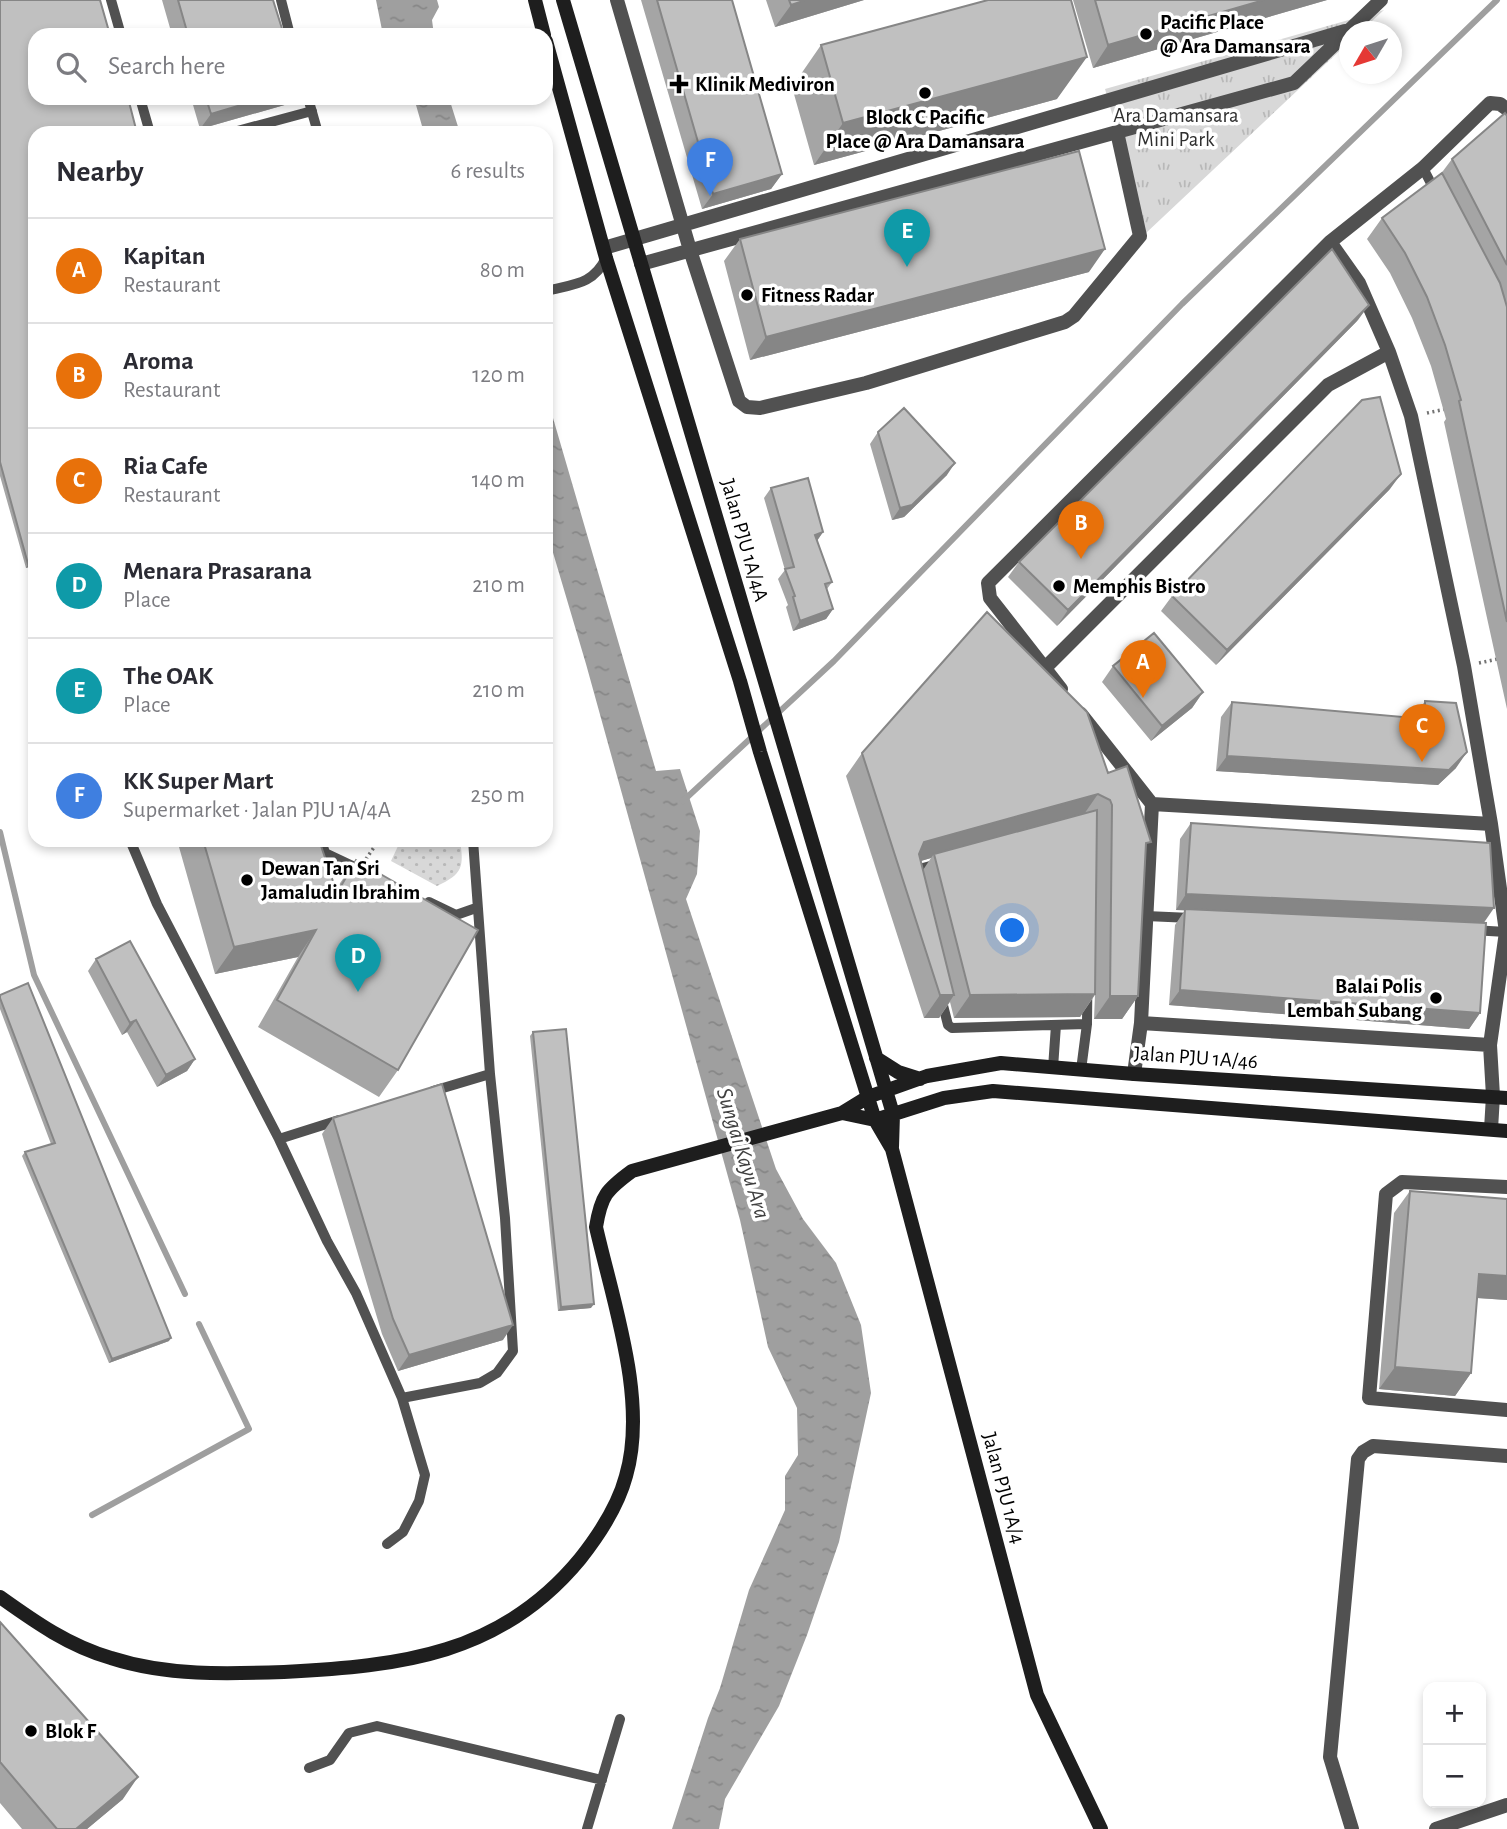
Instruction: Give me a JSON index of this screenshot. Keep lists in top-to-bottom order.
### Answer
{
  "streets": {
    "street": ["Jalan PJU 1A/4A", "Jalan PJU 1A/46", "Jalan PJU 1A/4"]
  },
  "crossings": [
    ["Jalan PJU 1A/4A", "Jalan PJU 1A/46"],
    ["Jalan PJU 1A/4A", "Jalan PJU 1A/4"],
    ["Jalan PJU 1A/46", "Jalan PJU 1A/4"]
  ],
  "water": ["Sungai Kayu Ara"],
  "parks": ["Ara Damansara Mini Park"],
  "places": {
    "other": [
      "Pacific Place @ Ara Damansara",
      "Block C Pacific Place @ Ara Damansara",
      "Fitness Radar",
      "Memphis Bistro",
      "Dewan Tan Sri Jamaludin Ibrahim",
      "Balai Polis Lembah Subang",
      "Blok F"
    ],
    "health": ["Klinik Mediviron"]
  },
  "north": "bottom left",
  "page": {
    "search": "Search here",
    "heading": ["Nearby", "6 results"],
    "pins": [
      "F",
      "E",
      "B",
      "A",
      "C",
      "D"
    ],
    "list": [
      {
        "mark": "A",
        "name": "Kapitan",
        "note": "Restaurant",
        "value": "80 m"
      },
      {
        "mark": "B",
        "name": "Aroma",
        "note": "Restaurant",
        "value": "120 m"
      },
      {
        "mark": "C",
        "name": "Ria Cafe",
        "note": "Restaurant",
        "value": "140 m"
      },
      {
        "mark": "D",
        "name": "Menara Prasarana",
        "note": "Place",
        "value": "210 m"
      },
      {
        "mark": "E",
        "name": "The OAK",
        "note": "Place",
        "value": "210 m"
      },
      {
        "mark": "F",
        "name": "KK Super Mart",
        "note": "Supermarket · Jalan PJU 1A/4A",
        "value": "250 m"
      }
    ],
    "map_buttons": ["+", "−"]
  }
}
